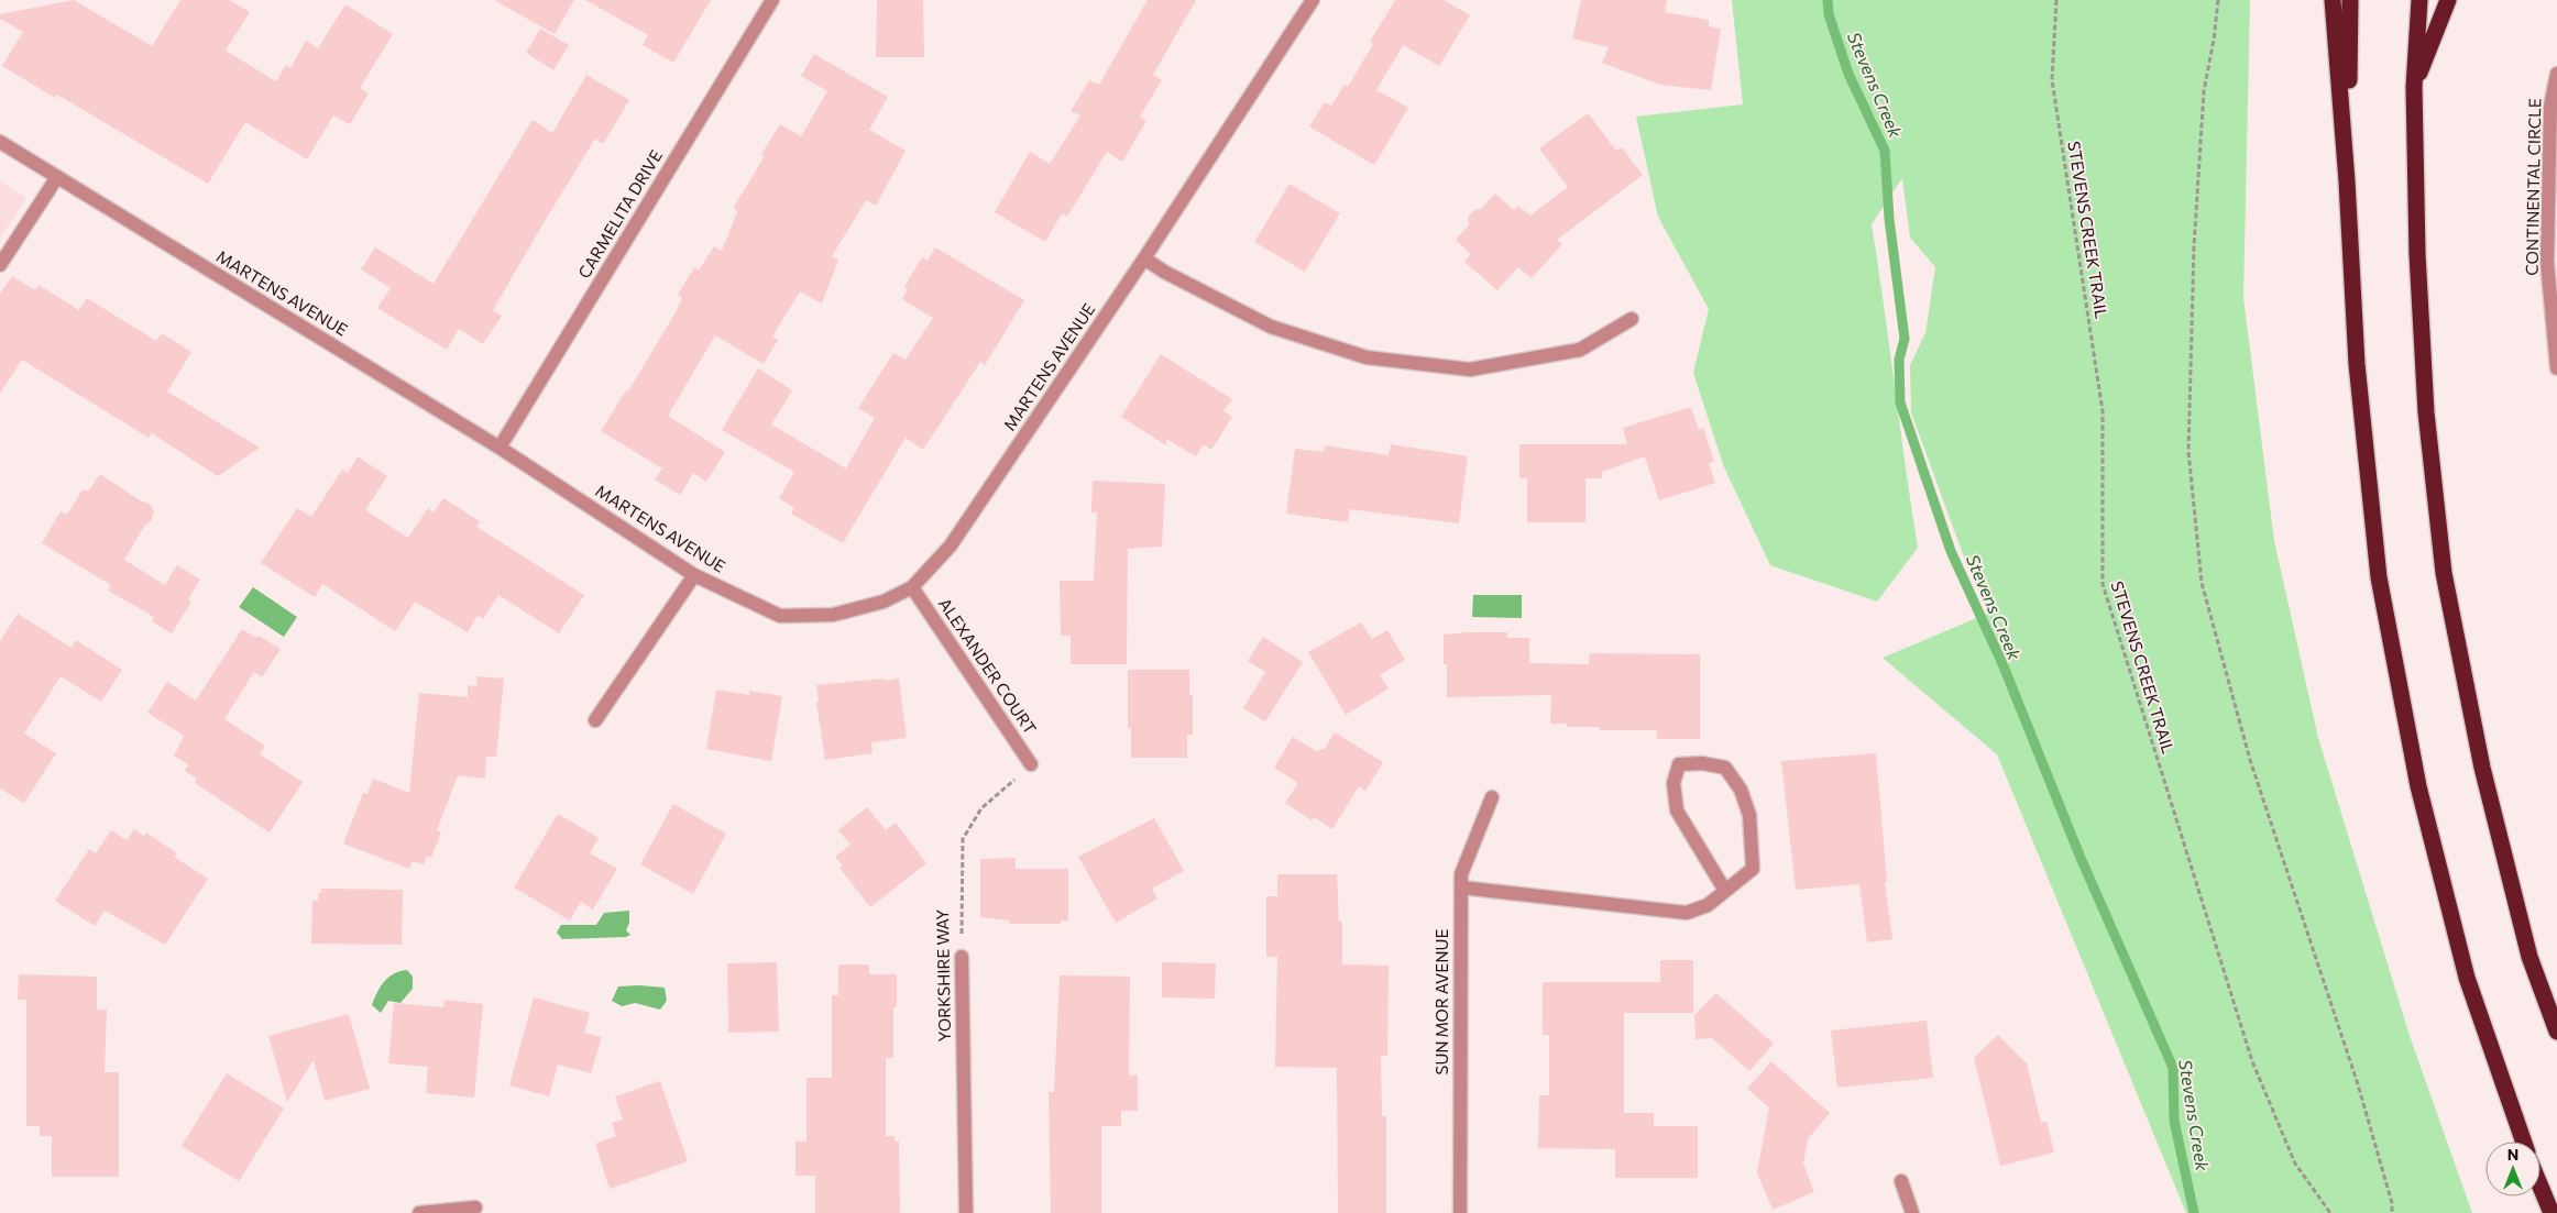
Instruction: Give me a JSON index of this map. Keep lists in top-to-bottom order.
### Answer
{
  "streets": {
    "street": [
      "CONTINENTAL CIRCLE",
      "CARMELITA DRIVE",
      "MARTENS AVENUE",
      "ALEXANDER COURT",
      "YORKSHIRE WAY",
      "SUN MOR AVENUE"
    ],
    "path": ["STEVENS CREEK TRAIL"]
  },
  "crossings": [
    ["CARMELITA DRIVE", "MARTENS AVENUE"],
    ["MARTENS AVENUE", "ALEXANDER COURT"],
    ["ALEXANDER COURT", "YORKSHIRE WAY"]
  ],
  "water": ["Stevens Creek"],
  "north": "top"
}
